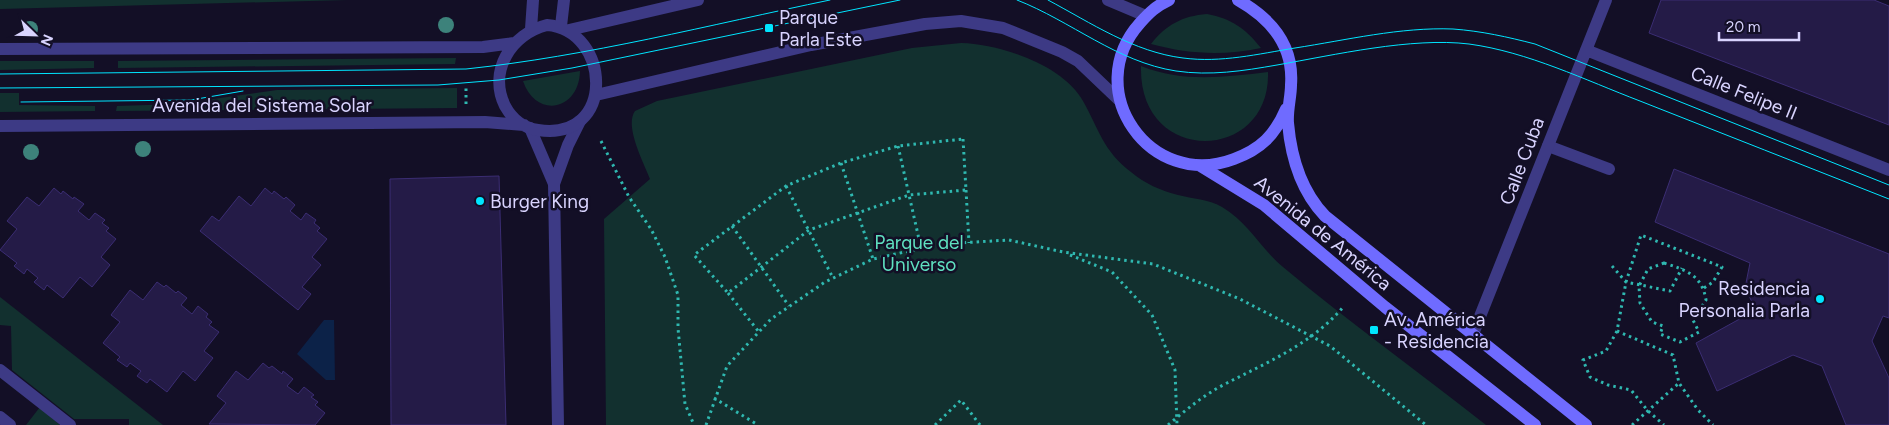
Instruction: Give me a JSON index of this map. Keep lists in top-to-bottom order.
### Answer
{
  "streets": {
    "main road": ["Avenida de América"],
    "street": ["Calle Felipe II", "Avenida del Sistema Solar", "Calle Cuba"]
  },
  "crossings": [
    ["Calle Felipe II", "Calle Cuba"],
    ["Calle Cuba", "Avenida de América"]
  ],
  "parks": ["Parque del Universo"],
  "places": {
    "transit": ["Parque Parla Este", "Av. América - Residencia"],
    "other": ["Burger King", "Residencia Personalia Parla"]
  },
  "scale_bar": "20 m",
  "north": "bottom right"
}
